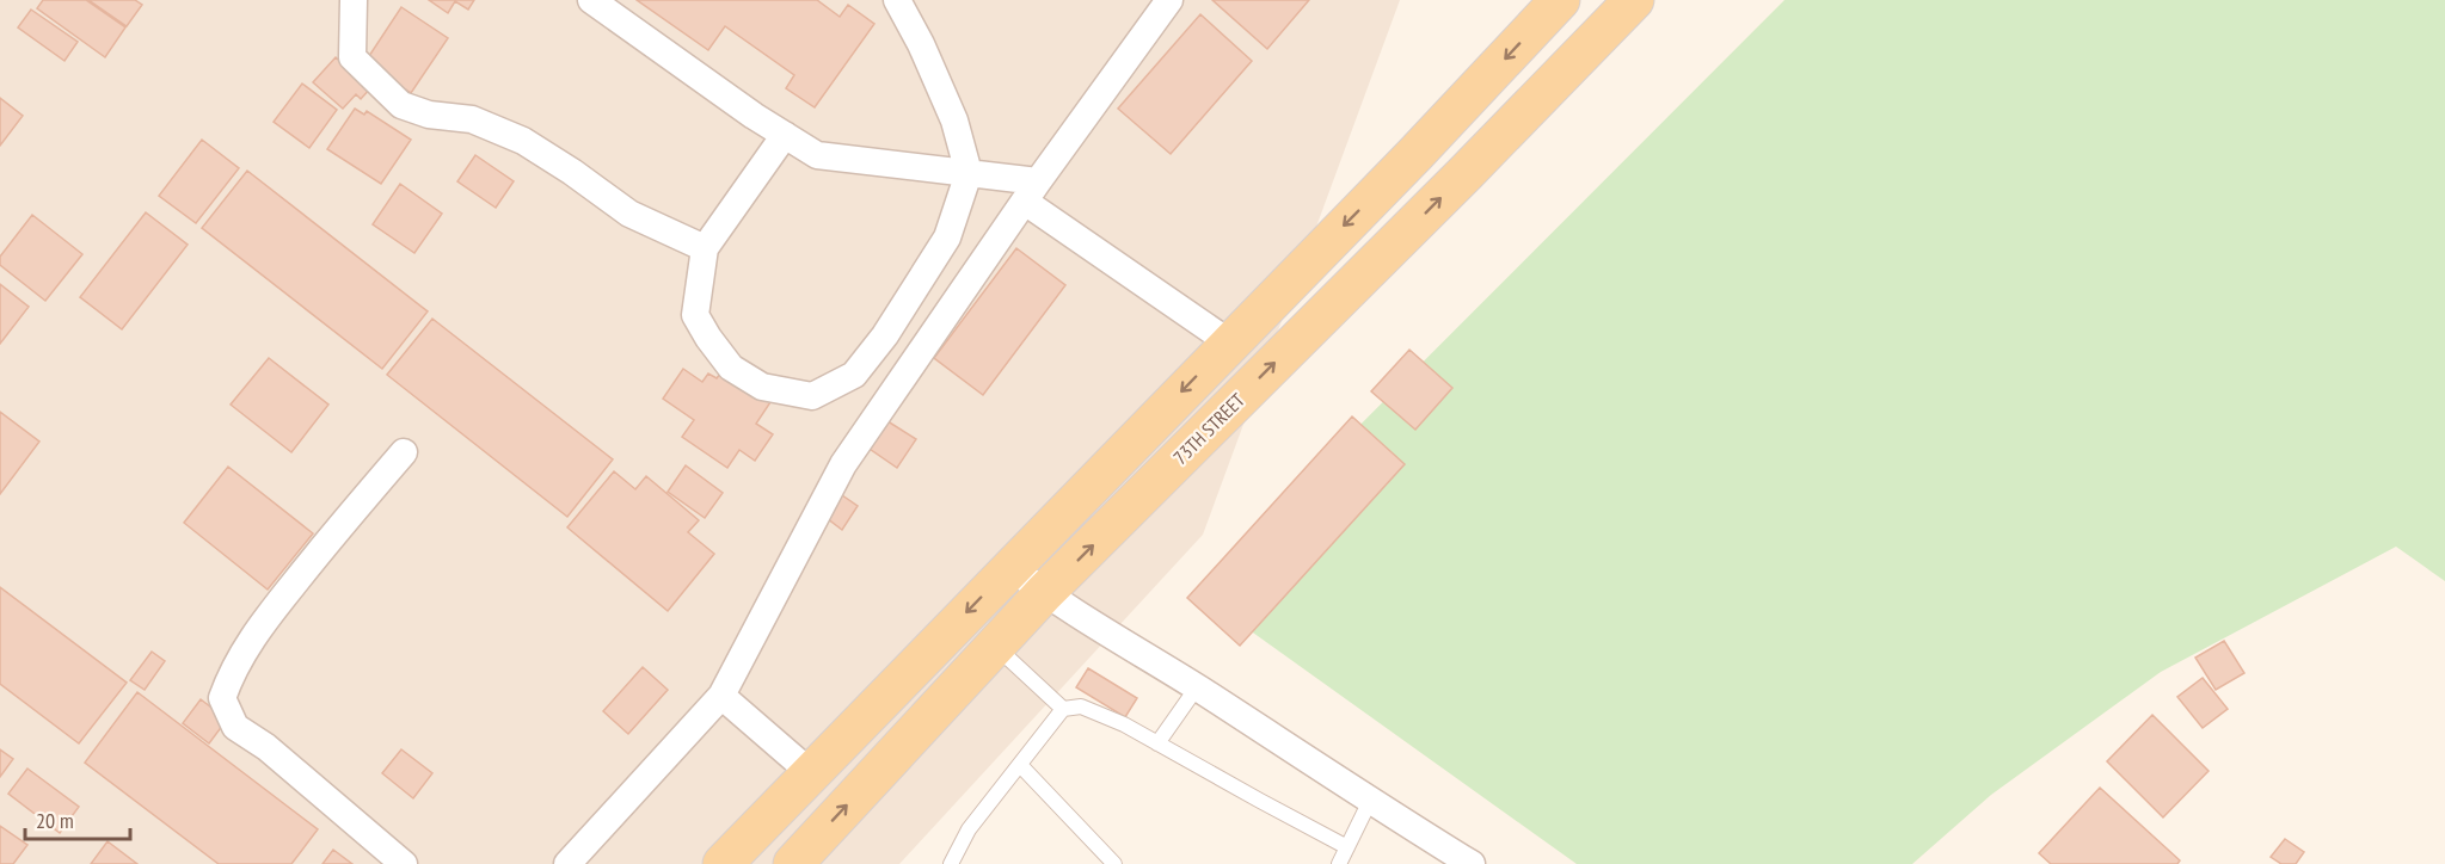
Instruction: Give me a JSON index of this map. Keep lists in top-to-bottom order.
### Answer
{
  "streets": {
    "main road": ["73TH STREET"]
  },
  "scale_bar": "20 m"
}
